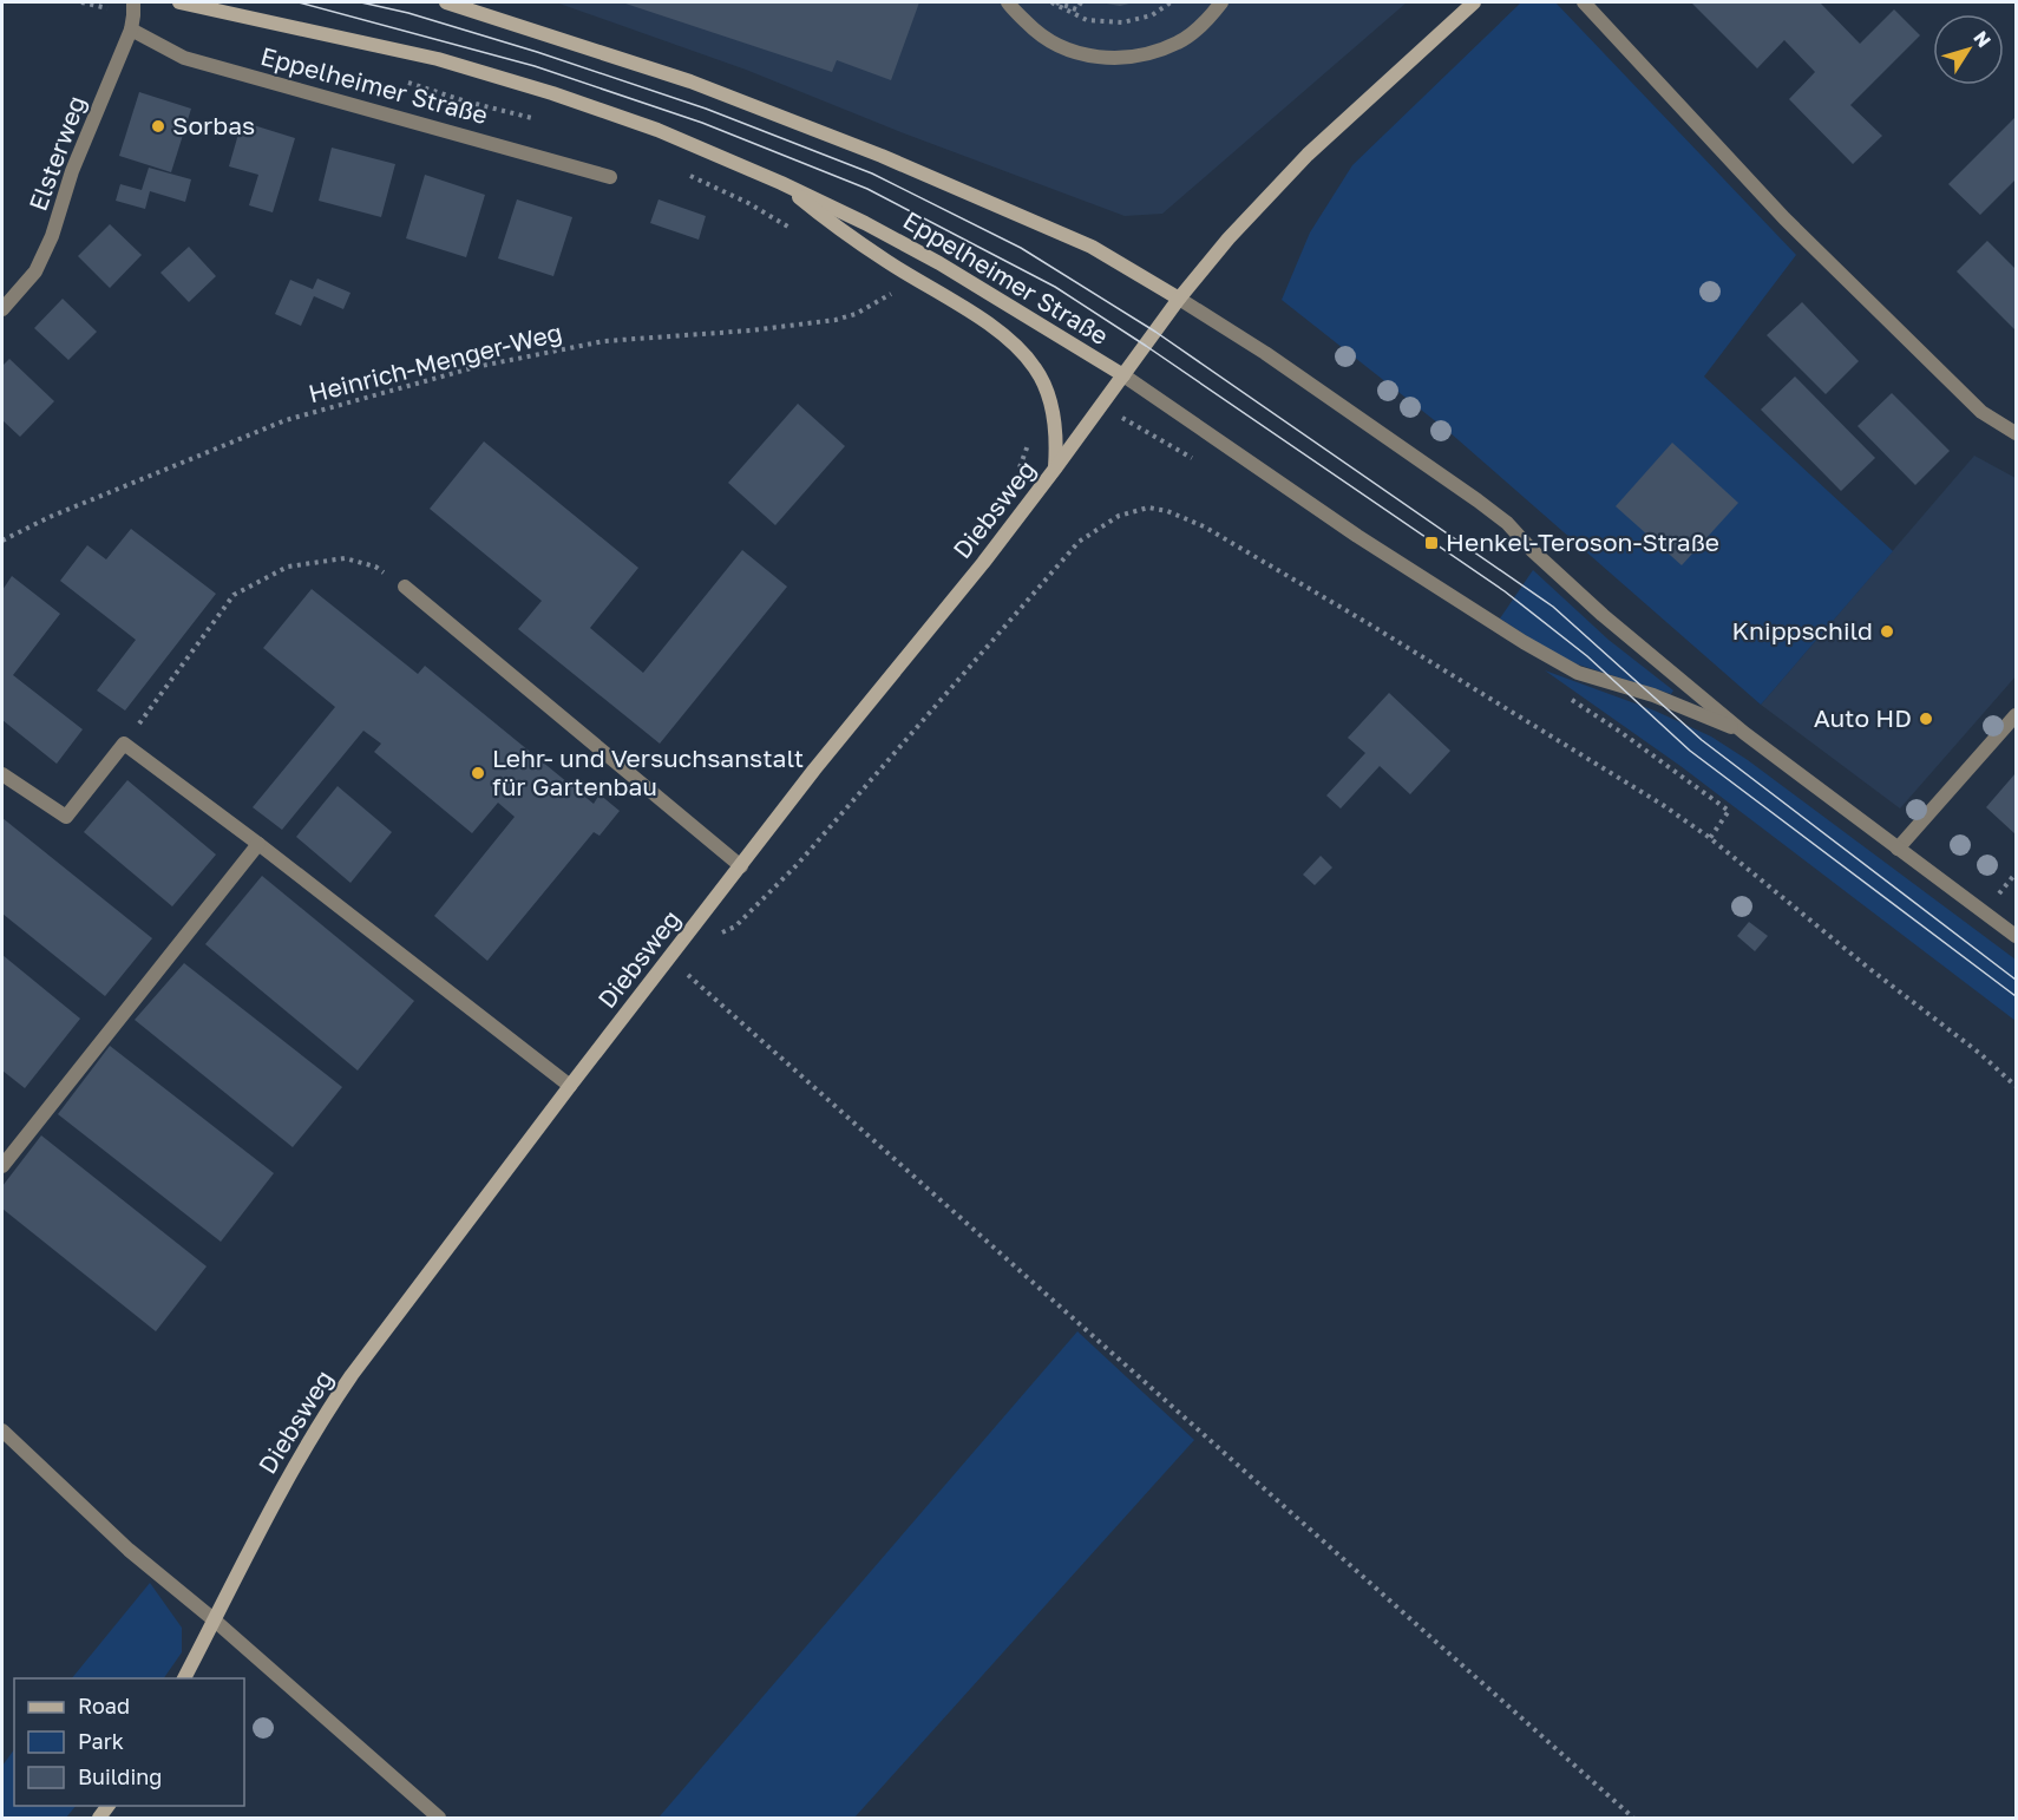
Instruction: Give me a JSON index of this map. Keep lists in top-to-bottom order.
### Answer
{
  "streets": {
    "main road": ["Eppelheimer Straße", "Diebsweg"],
    "street": ["Elsterweg"],
    "path": ["Heinrich-Menger-Weg"]
  },
  "crossings": [
    ["Eppelheimer Straße", "Elsterweg"],
    ["Eppelheimer Straße", "Diebsweg"]
  ],
  "places": {
    "other": [
      "Sorbas",
      "Knippschild",
      "Auto HD",
      "Lehr- und Versuchsanstalt für Gartenbau"
    ],
    "transit": ["Henkel-Teroson-Straße"]
  },
  "legend": ["Road", "Park", "Building"],
  "north": "top right"
}
